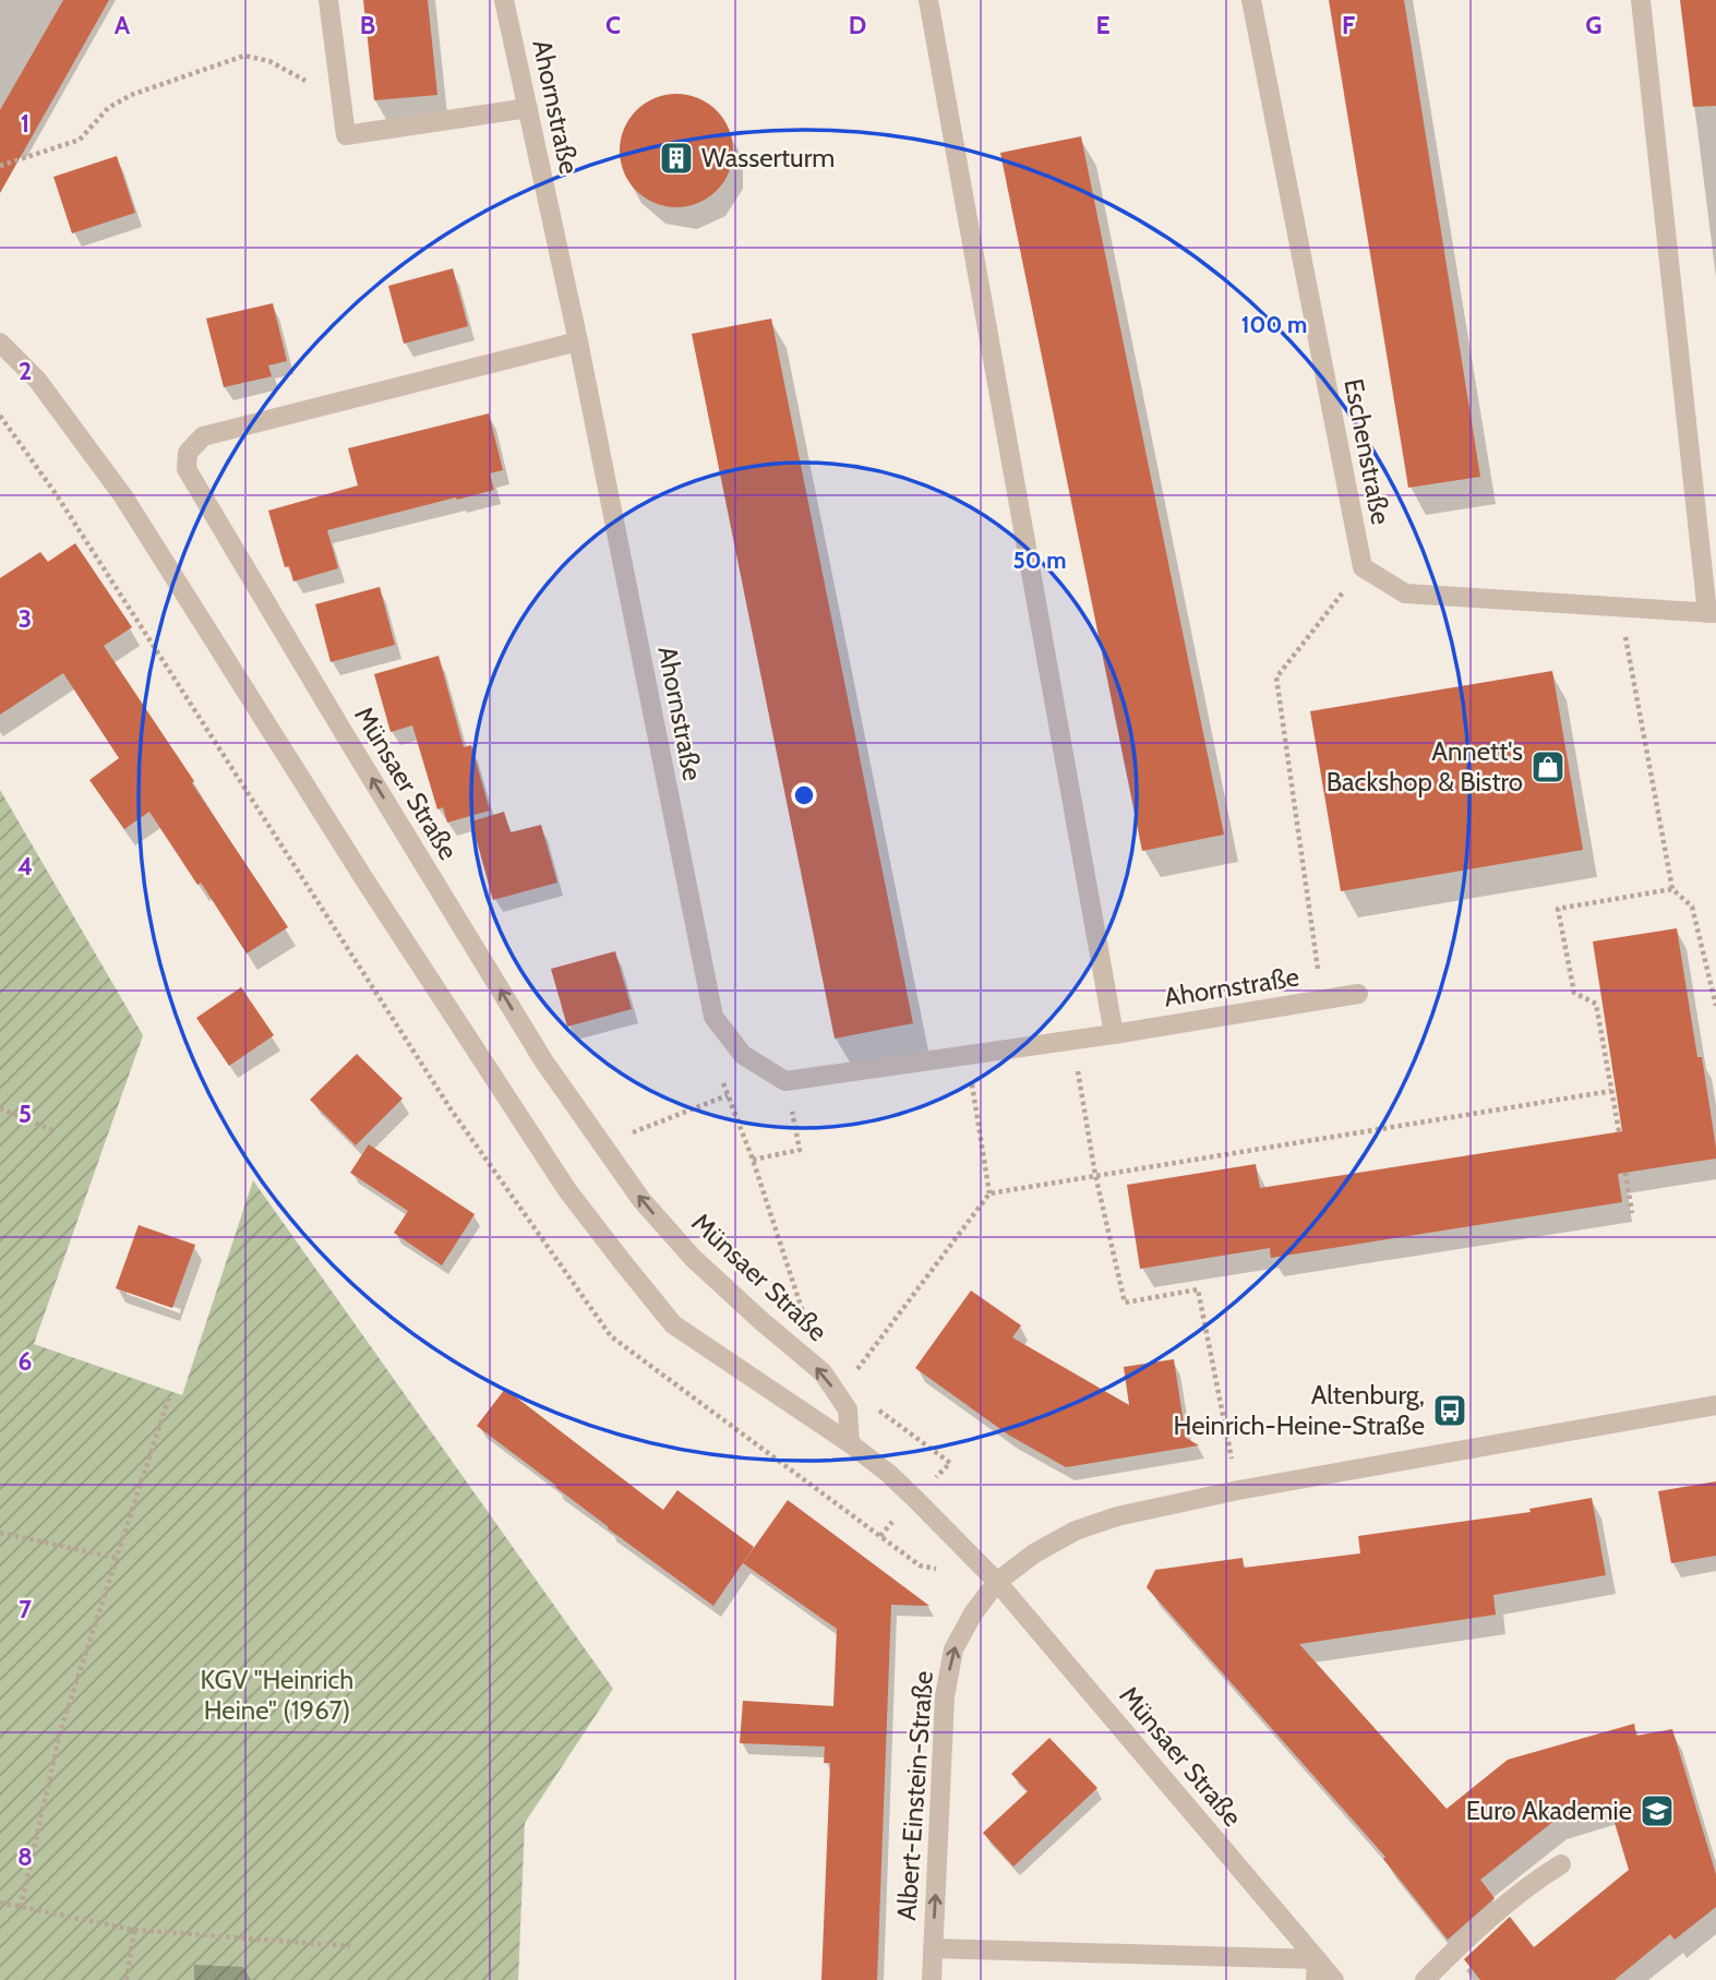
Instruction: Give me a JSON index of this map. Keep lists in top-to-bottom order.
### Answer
{
  "streets": {
    "street": [
      "Ahornstraße",
      "Eschenstraße",
      "Münsaer Straße",
      "Albert-Einstein-Straße"
    ]
  },
  "crossings": [
    ["Ahornstraße", "Münsaer Straße"],
    ["Münsaer Straße", "Albert-Einstein-Straße"]
  ],
  "parks": ["KGV \"Heinrich Heine\" (1967)"],
  "places": {
    "building": ["Wasserturm"],
    "shop": ["Annett's Backshop & Bistro"],
    "bus stop": ["Altenburg, Heinrich-Heine-Straße"],
    "school or university": ["Euro Akademie"]
  },
  "grid": {
    "columns": [
      "A",
      "B",
      "C",
      "D",
      "E",
      "F",
      "G"
    ],
    "rows": [
      "1",
      "2",
      "3",
      "4",
      "5",
      "6",
      "7",
      "8"
    ]
  },
  "rings": ["100 m", "50 m"]
}
